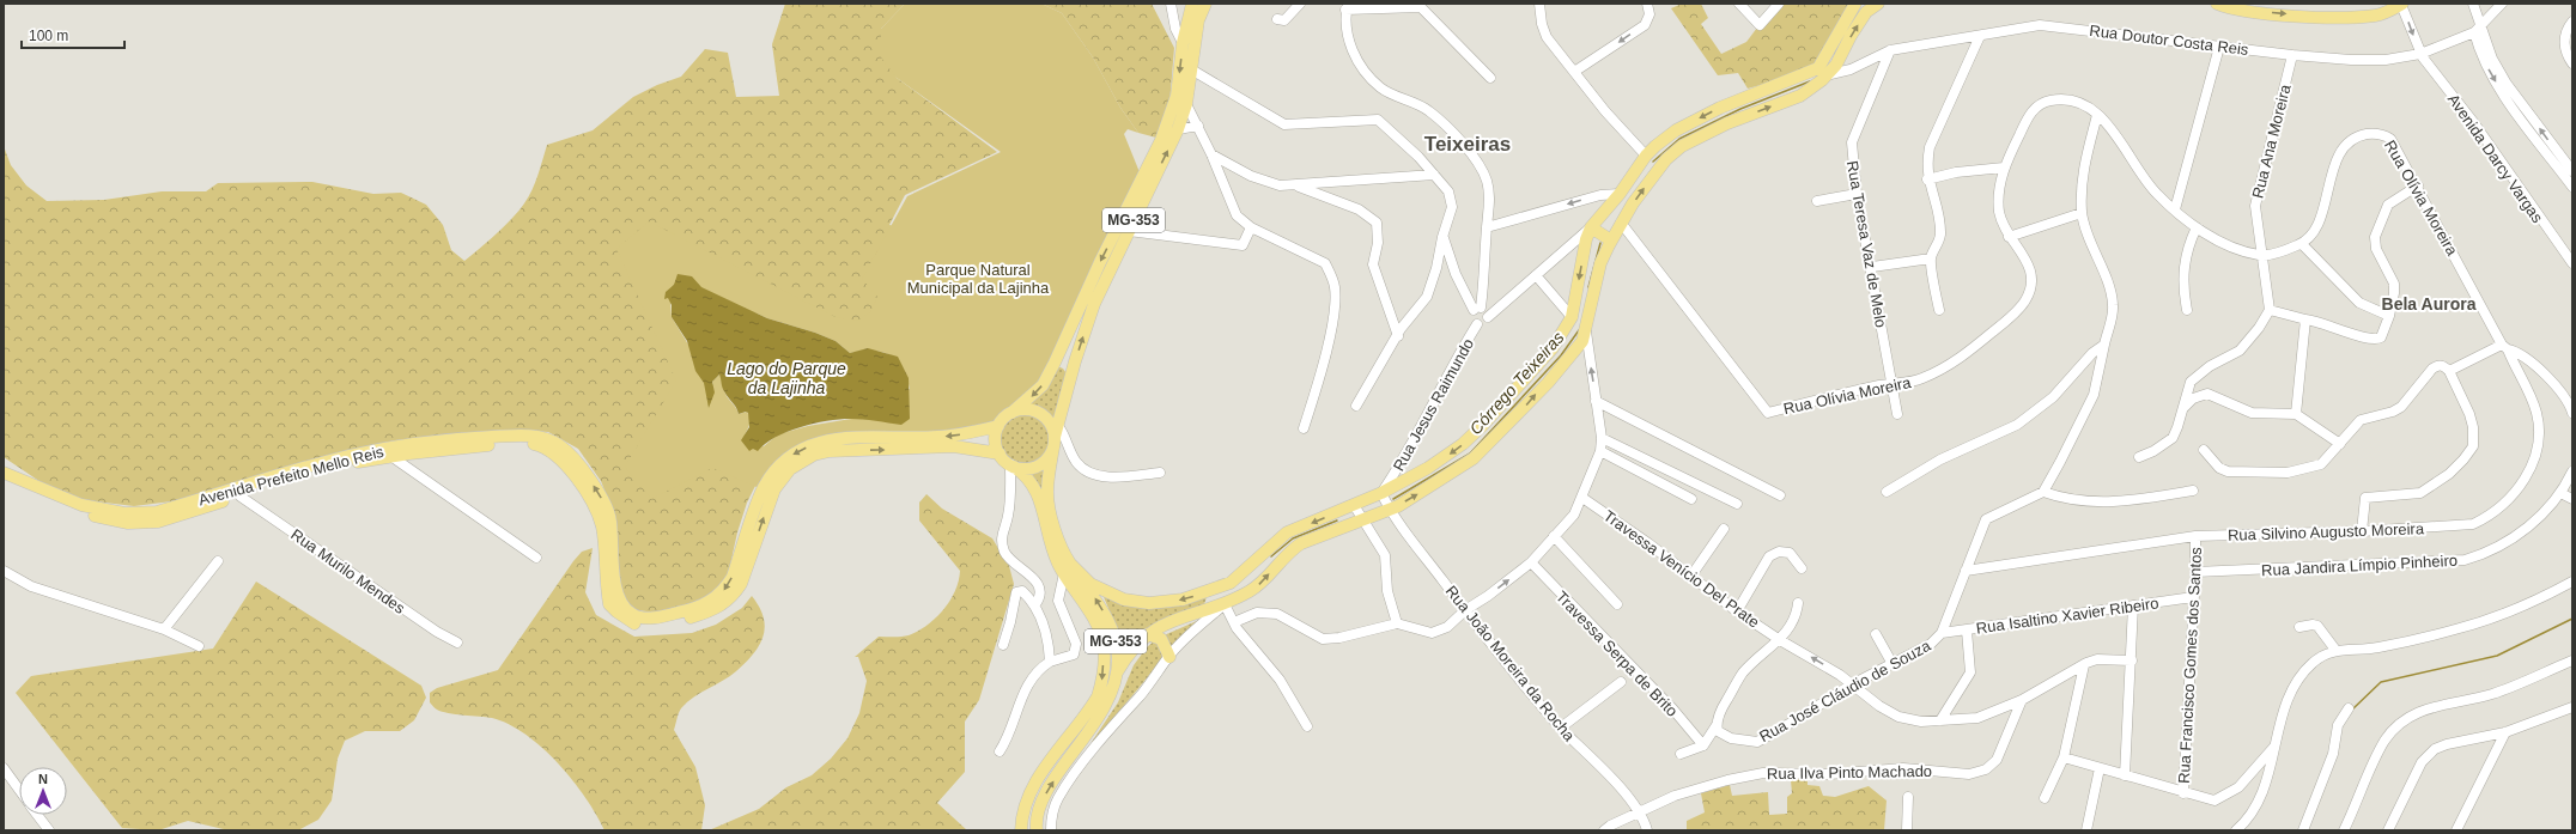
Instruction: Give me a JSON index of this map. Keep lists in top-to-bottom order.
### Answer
{
  "streets": {
    "main road": ["MG-353", "Avenida Prefeito Mello Reis"],
    "street": [
      "Rua Doutor Costa Reis",
      "Rua Ana Moreira",
      "Avenida Darcy Vargas",
      "Rua Olívia Moreira",
      "Rua Teresa Vaz de Melo",
      "Rua Jesus Raimundo",
      "Rua Silvino Augusto Moreira",
      "Rua Jandira Límpio Pinheiro",
      "Travessa Venício Del Prate",
      "Rua Murilo Mendes",
      "Rua Isaltino Xavier Ribeiro",
      "Travessa Serpa de Brito",
      "Rua João Moreira da Rocha",
      "Rua Francisco Gomes dos Santos",
      "Rua José Cláudio de Souza",
      "Rua Ilva Pinto Machado"
    ]
  },
  "crossings": [
    ["Rua Doutor Costa Reis", "Rua Ana Moreira"],
    ["Rua Doutor Costa Reis", "Avenida Darcy Vargas"],
    ["Rua Doutor Costa Reis", "Rua Teresa Vaz de Melo"],
    ["Rua Ana Moreira", "Rua Olívia Moreira"],
    ["Rua Olívia Moreira", "Rua Teresa Vaz de Melo"],
    ["Rua Olívia Moreira", "Rua Silvino Augusto Moreira"],
    ["MG-353", "Avenida Prefeito Mello Reis"],
    ["Avenida Prefeito Mello Reis", "Rua Murilo Mendes"],
    ["Rua Silvino Augusto Moreira", "Rua Francisco Gomes dos Santos"],
    ["Rua Jandira Límpio Pinheiro", "Rua Francisco Gomes dos Santos"],
    ["Rua Isaltino Xavier Ribeiro", "Rua Francisco Gomes dos Santos"],
    ["Rua Isaltino Xavier Ribeiro", "Rua José Cláudio de Souza"],
    ["Rua João Moreira da Rocha", "Rua Ilva Pinto Machado"]
  ],
  "districts": ["Teixeiras", "Bela Aurora"],
  "water": ["Lago do Parque da Lajinha", "Córrego Teixeiras"],
  "parks": ["Parque Natural Municipal da Lajinha"],
  "scale_bar": "100 m",
  "north": "top"
}
